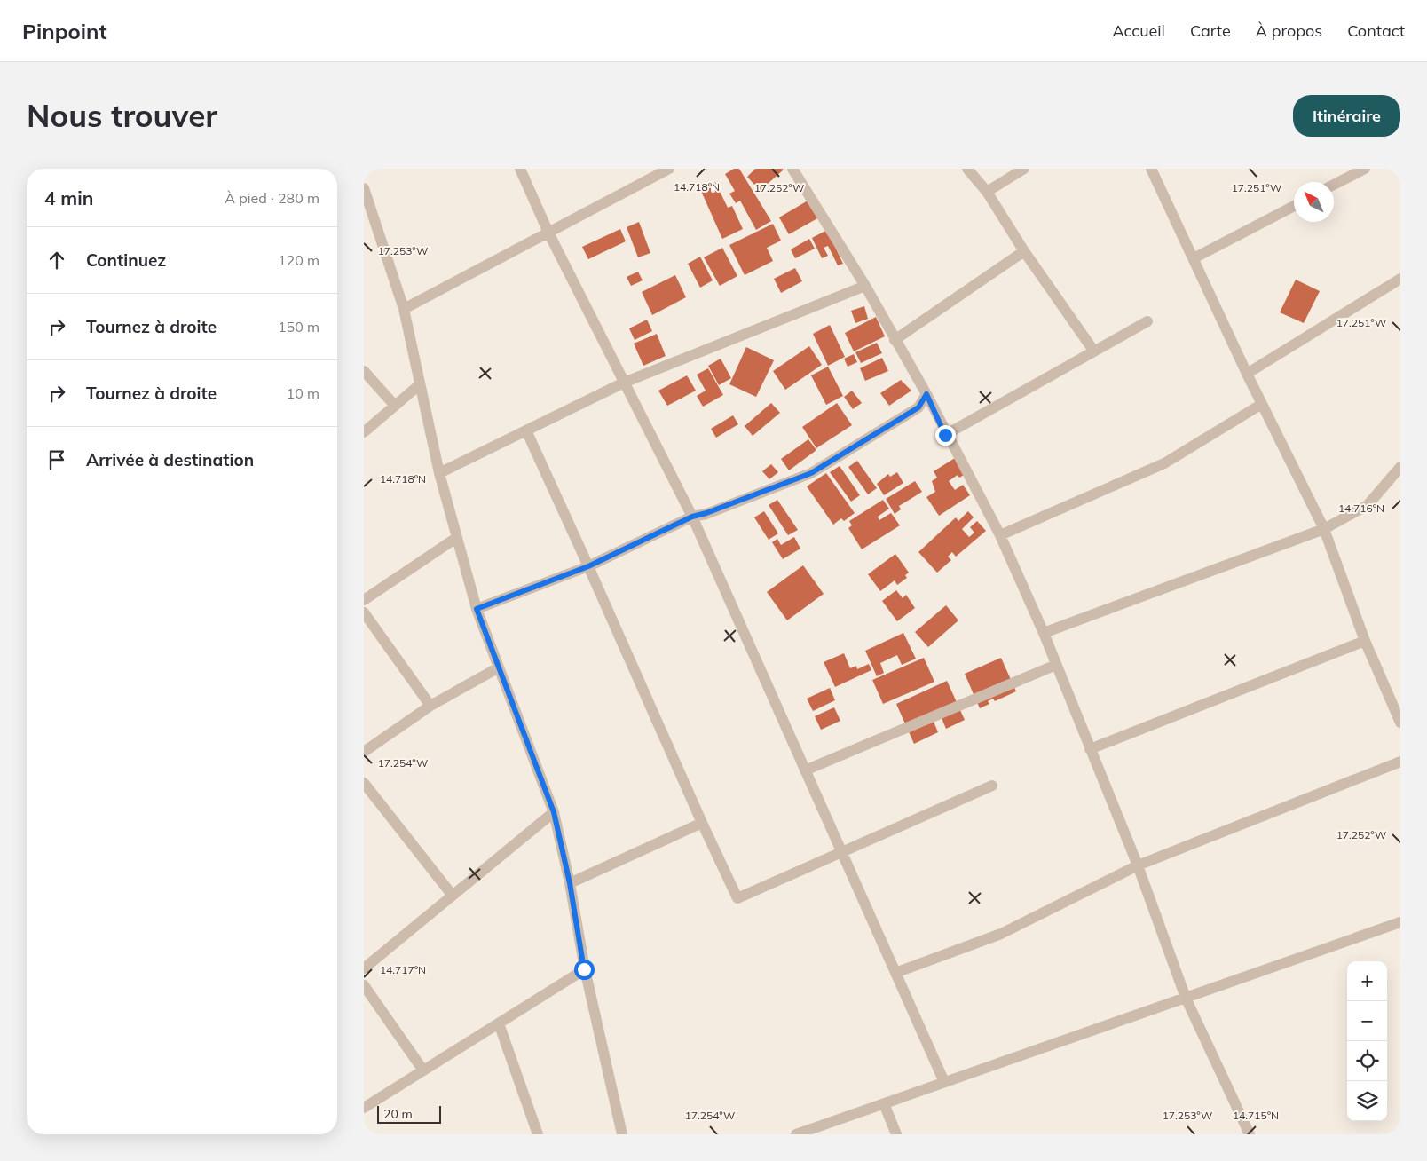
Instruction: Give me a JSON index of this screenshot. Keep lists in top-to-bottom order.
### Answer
{
  "scale_bar": "20 m",
  "north": "top left",
  "page": {
    "header": "Pinpoint",
    "nav": [
      "Accueil",
      "Carte",
      "À propos",
      "Contact"
    ],
    "buttons": "Itinéraire",
    "title": "Nous trouver",
    "heading": ["4 min", "À pied · 280 m"],
    "list": [
      ["Continuez", "120 m"],
      ["Tournez à droite", "150 m"],
      ["Tournez à droite", "10 m"],
      "Arrivée à destination"
    ],
    "map_buttons": ["+", "−"],
    "scale": "20 m"
  },
  "coordinates": [
    "14.718°N",
    "17.252°W",
    "17.251°W",
    "17.253°W",
    "14.716°N",
    "17.254°W",
    "14.717°N",
    "14.715°N"
  ]
}
